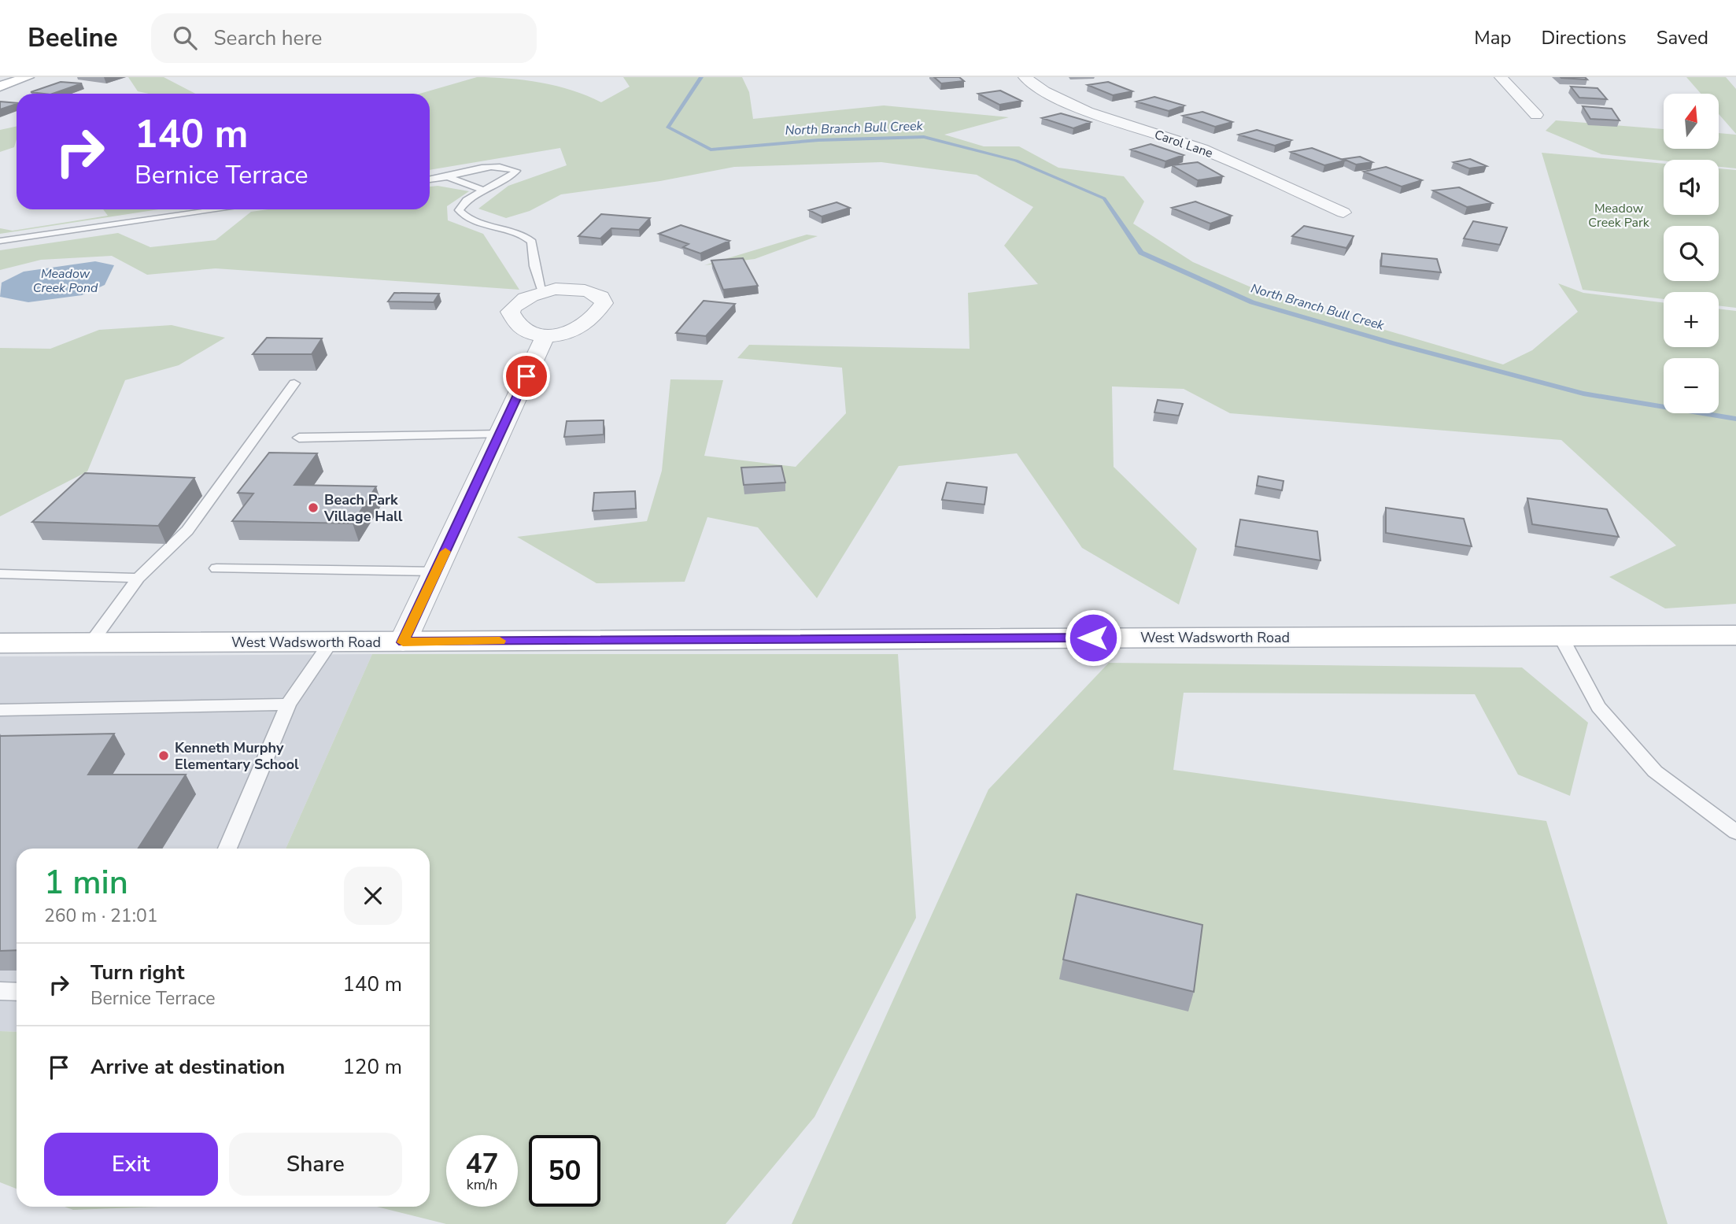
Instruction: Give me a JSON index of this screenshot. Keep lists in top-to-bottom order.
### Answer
{
  "streets": {
    "main road": ["West Wadsworth Road"],
    "street": ["Carol Lane"]
  },
  "water": ["North Branch Bull Creek", "Meadow Creek Pond"],
  "parks": ["Meadow Creek Park"],
  "places": ["Beach Park Village Hall", "Kenneth Murphy Elementary School"],
  "north": "top",
  "page": {
    "header": "Beeline",
    "search": "Search here",
    "nav": ["Map", "Directions", "Saved"],
    "map_buttons": ["+", "−"],
    "turn": ["140 m", "Bernice Terrace"],
    "heading": ["1 min", "260 m · 21:01"],
    "list": [
      {
        "name": "Turn right",
        "note": "Bernice Terrace",
        "value": "140 m"
      },
      {
        "name": "Arrive at destination",
        "value": "120 m"
      }
    ],
    "buttons": ["Exit", "Share"],
    "speed": "47 km/h",
    "limit": "50"
  }
}
